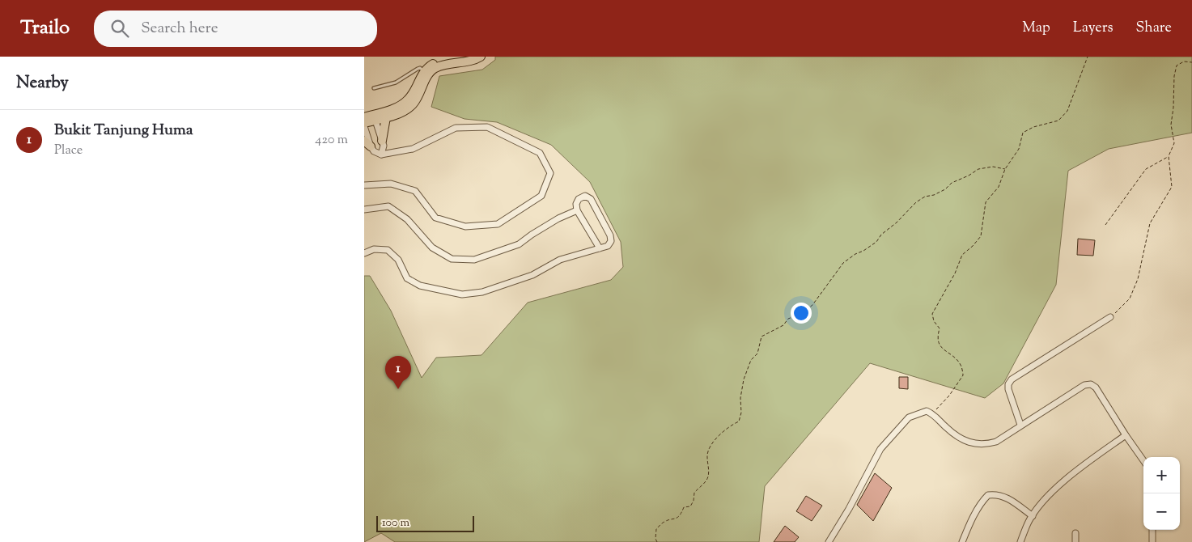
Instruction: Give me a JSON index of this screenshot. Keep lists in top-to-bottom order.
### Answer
{
  "scale_bar": "100 m",
  "page": {
    "header": "Trailo",
    "search": "Search here",
    "nav": ["Map", "Layers", "Share"],
    "heading": "Nearby",
    "list": [
      {
        "mark": "1",
        "name": "Bukit Tanjung Huma",
        "note": "Place",
        "value": "420 m"
      }
    ],
    "pins": "1",
    "map_buttons": ["+", "−"],
    "scale": "100 m"
  }
}
